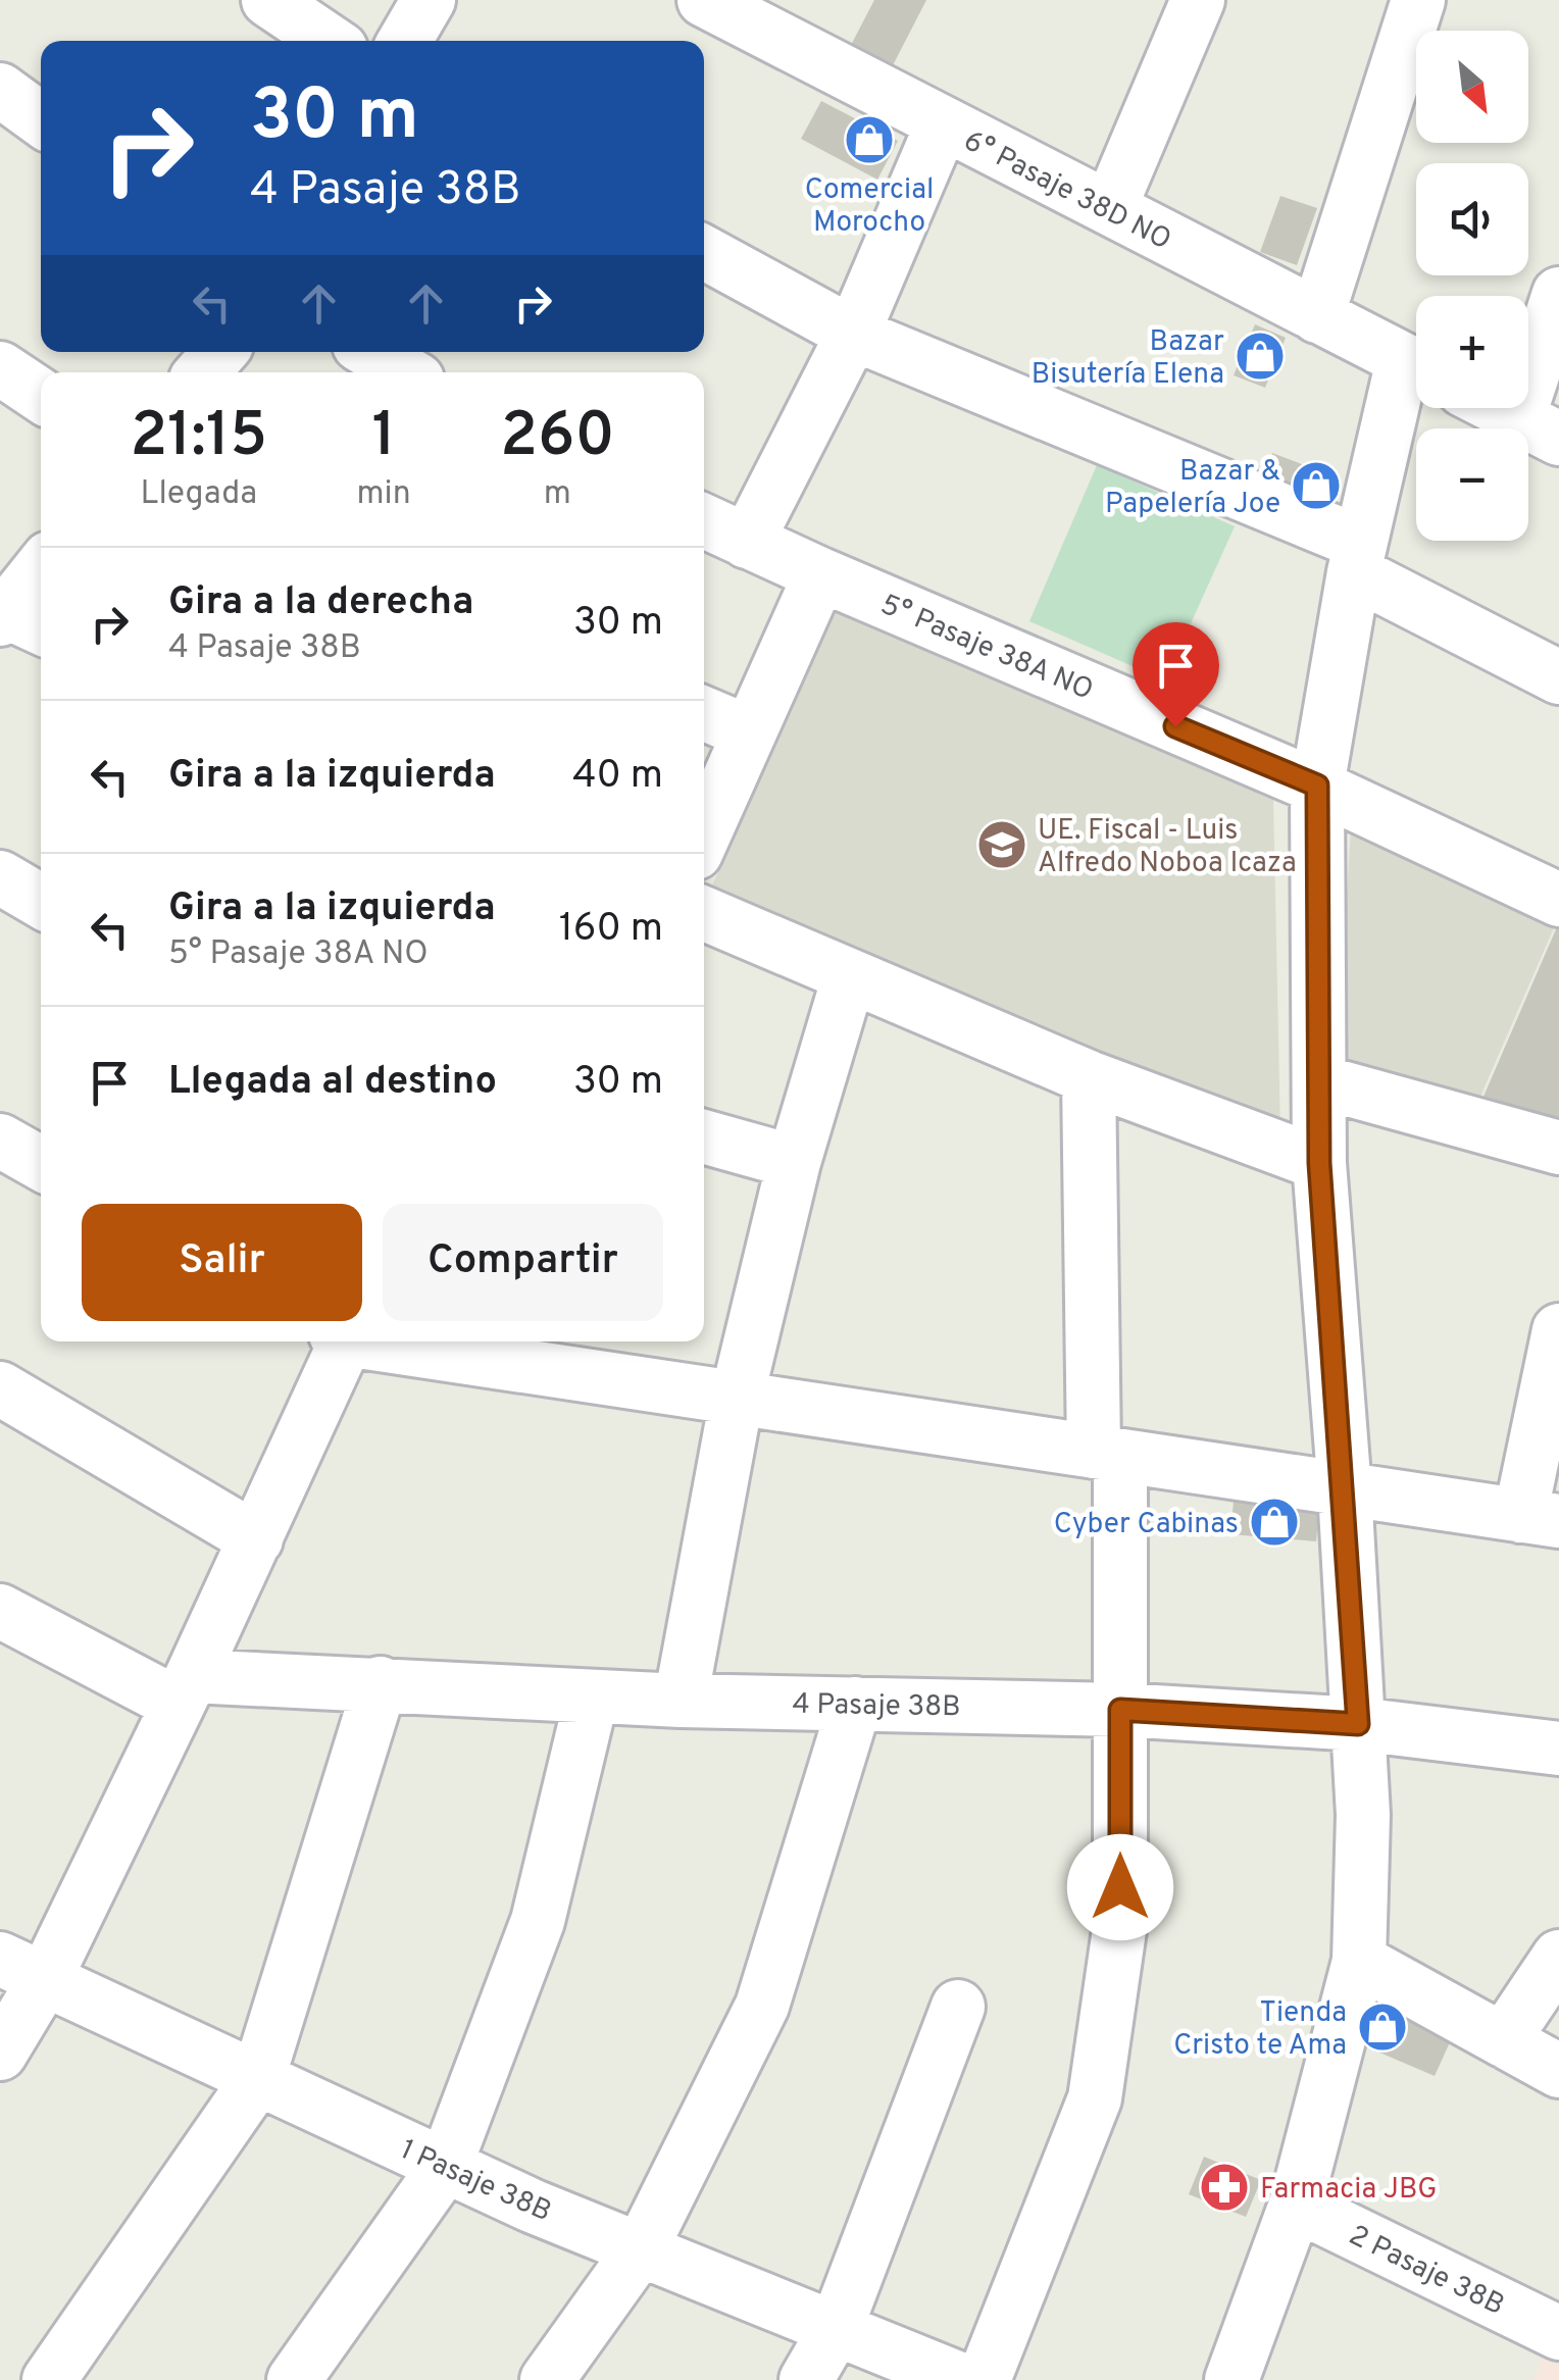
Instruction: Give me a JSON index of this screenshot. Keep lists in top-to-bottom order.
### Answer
{
  "streets": {
    "street": [
      "6° Pasaje 38D NO",
      "5° Pasaje 38A NO",
      "4 Pasaje 38B",
      "1 Pasaje 38B",
      "2 Pasaje 38B"
    ]
  },
  "places": {
    "shop": [
      "Comercial Morocho",
      "Bazar Bisutería Elena",
      "Bazar & Papelería Joe",
      "Cyber Cabinas",
      "Tienda Cristo te Ama"
    ],
    "school or university": ["UE. Fiscal - Luis Alfredo Noboa Icaza"],
    "pharmacy": ["Farmacia JBG"]
  },
  "north": "bottom right",
  "page": {
    "map_buttons": ["+", "−"],
    "turn": ["30 m", "4 Pasaje 38B"],
    "eta": [
      "21:15",
      "Llegada",
      "1",
      "min",
      "260",
      "m"
    ],
    "list": [
      {
        "name": "Gira a la derecha",
        "note": "4 Pasaje 38B",
        "value": "30 m"
      },
      {
        "name": "Gira a la izquierda",
        "value": "40 m"
      },
      {
        "name": "Gira a la izquierda",
        "note": "5° Pasaje 38A NO",
        "value": "160 m"
      },
      {
        "name": "Llegada al destino",
        "value": "30 m"
      }
    ],
    "buttons": ["Salir", "Compartir"]
  }
}
